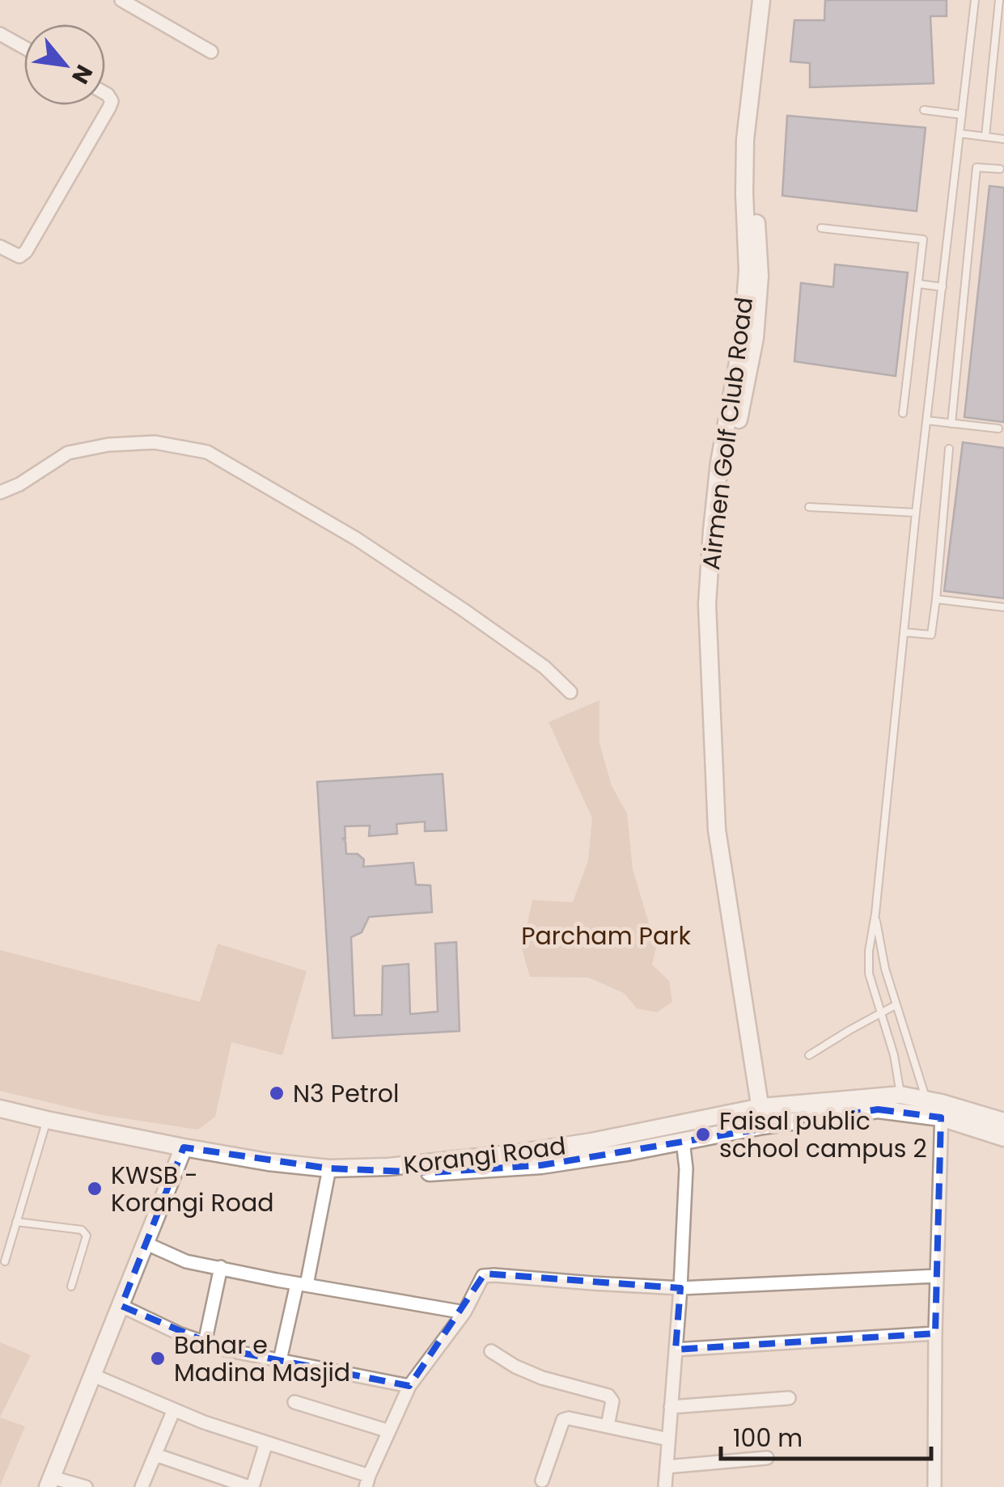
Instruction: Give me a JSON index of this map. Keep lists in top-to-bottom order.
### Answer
{
  "streets": {
    "street": ["Airmen Golf Club Road", "Korangi Road"]
  },
  "crossings": [
    ["Airmen Golf Club Road", "Korangi Road"]
  ],
  "parks": ["Parcham Park"],
  "places": [
    "N3 Petrol",
    "Faisal public school campus 2",
    "KWSB - Korangi Road",
    "Bahar e Madina Masjid"
  ],
  "scale_bar": "100 m",
  "north": "bottom right"
}
